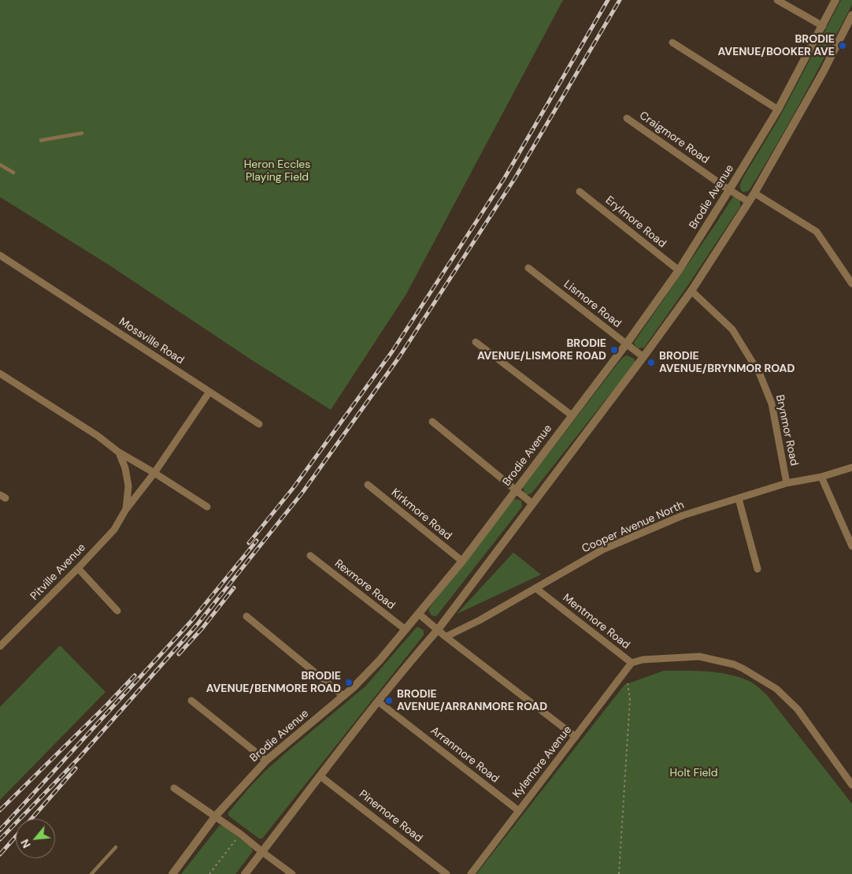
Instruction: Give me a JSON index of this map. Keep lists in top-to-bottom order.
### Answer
{
  "streets": {
    "street": [
      "Craigmore Road",
      "Brodie Avenue",
      "Erylmore Road",
      "Lismore Road",
      "Mossville Road",
      "Brynmor Road",
      "Kirkmore Road",
      "Cooper Avenue North",
      "Pitville Avenue",
      "Rexmore Road",
      "Mentmore Road",
      "Arranmore Road",
      "Kylemore Avenue",
      "Pinemore Road"
    ]
  },
  "crossings": [
    ["Craigmore Road", "Brodie Avenue"],
    ["Brodie Avenue", "Erylmore Road"],
    ["Brodie Avenue", "Lismore Road"],
    ["Brodie Avenue", "Kirkmore Road"],
    ["Brodie Avenue", "Rexmore Road"],
    ["Brynmor Road", "Cooper Avenue North"],
    ["Cooper Avenue North", "Mentmore Road"],
    ["Mentmore Road", "Kylemore Avenue"],
    ["Arranmore Road", "Kylemore Avenue"]
  ],
  "parks": ["Heron Eccles Playing Field", "Holt Field"],
  "places": [
    "BRODIE AVENUE/BOOKER AVE",
    "BRODIE AVENUE/LISMORE ROAD",
    "BRODIE AVENUE/BRYNMOR ROAD",
    "BRODIE AVENUE/BENMORE ROAD",
    "BRODIE AVENUE/ARRANMORE ROAD"
  ],
  "north": "bottom left"
}
